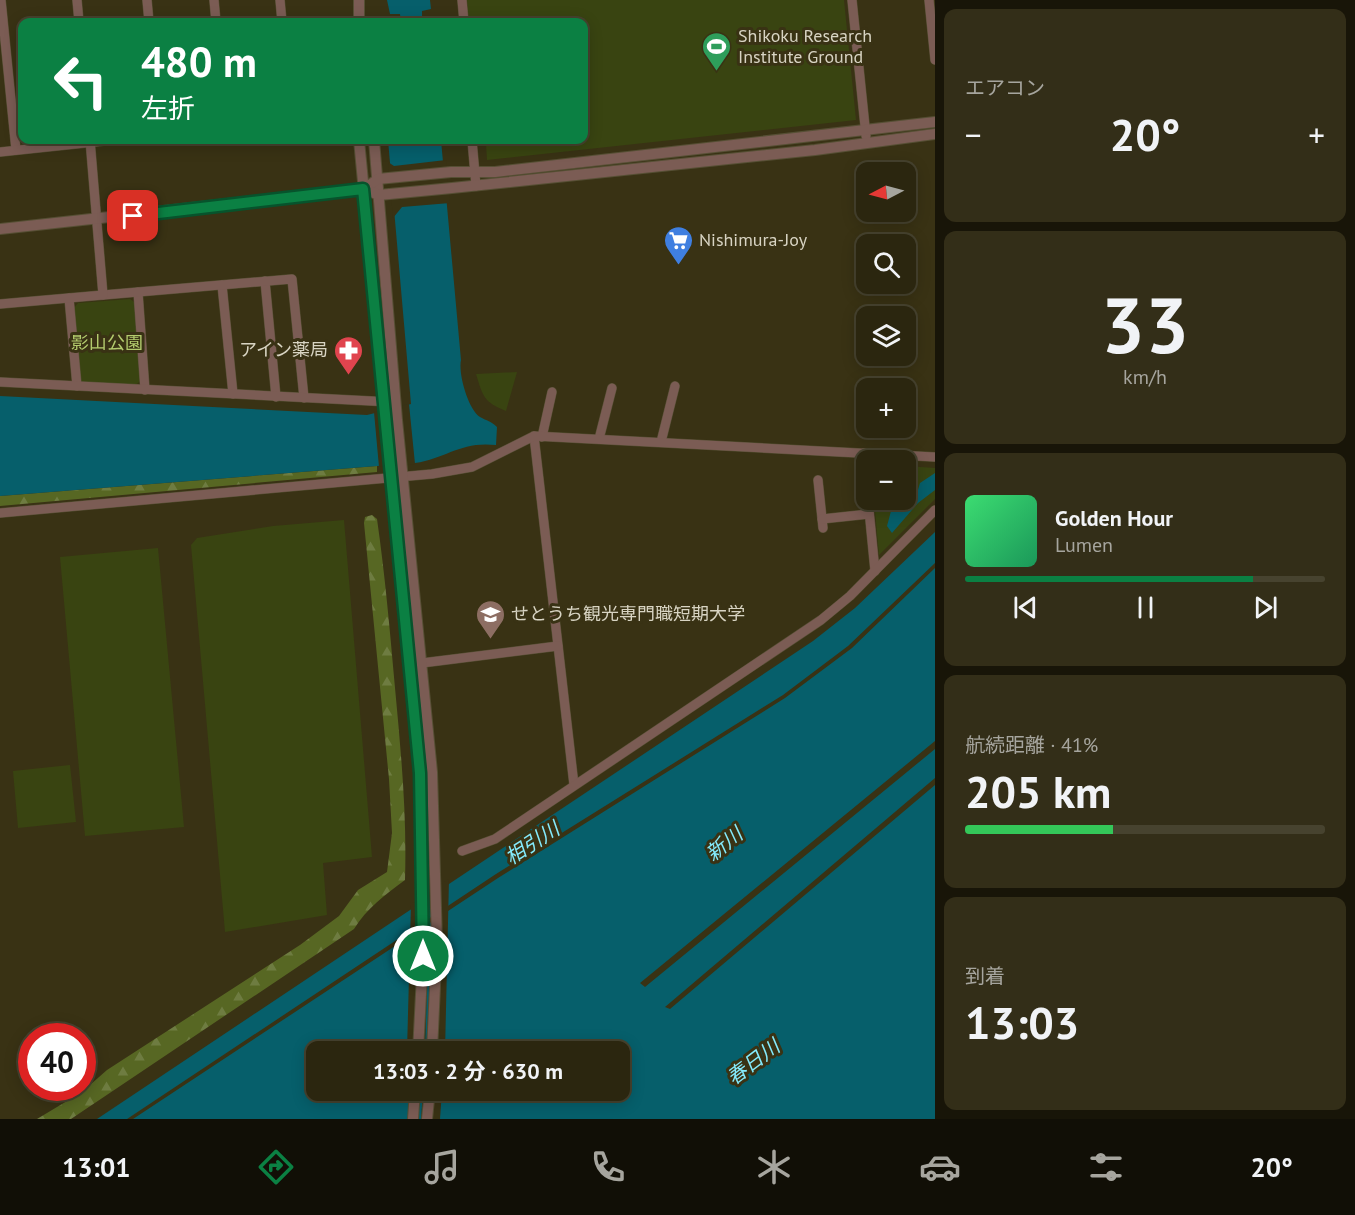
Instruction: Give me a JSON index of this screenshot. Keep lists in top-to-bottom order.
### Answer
{
  "water": ["相引川", "新川", "春日川"],
  "parks": ["影山公園"],
  "places": {
    "sports": ["Shikoku Research Institute Ground"],
    "supermarket": ["Nishimura-Joy"],
    "pharmacy": ["アイン薬局"],
    "school or university": ["せとうち観光専門職短期大学"]
  },
  "north": "left",
  "page": {
    "tile": [
      "エアコン",
      ["33", "km/h"],
      ["航続距離 · 41%", "205 km"],
      ["到着", "13:03"]
    ],
    "turn": ["480 m", "左折"],
    "heat": ["−", "20°", "+"],
    "map_buttons": ["+", "−"],
    "song": ["Golden Hour", "Lumen"],
    "limit": "40",
    "trip": "13:03 · 2 分 · 630 m",
    "tabs": ["13:01", "20°"]
  }
}
